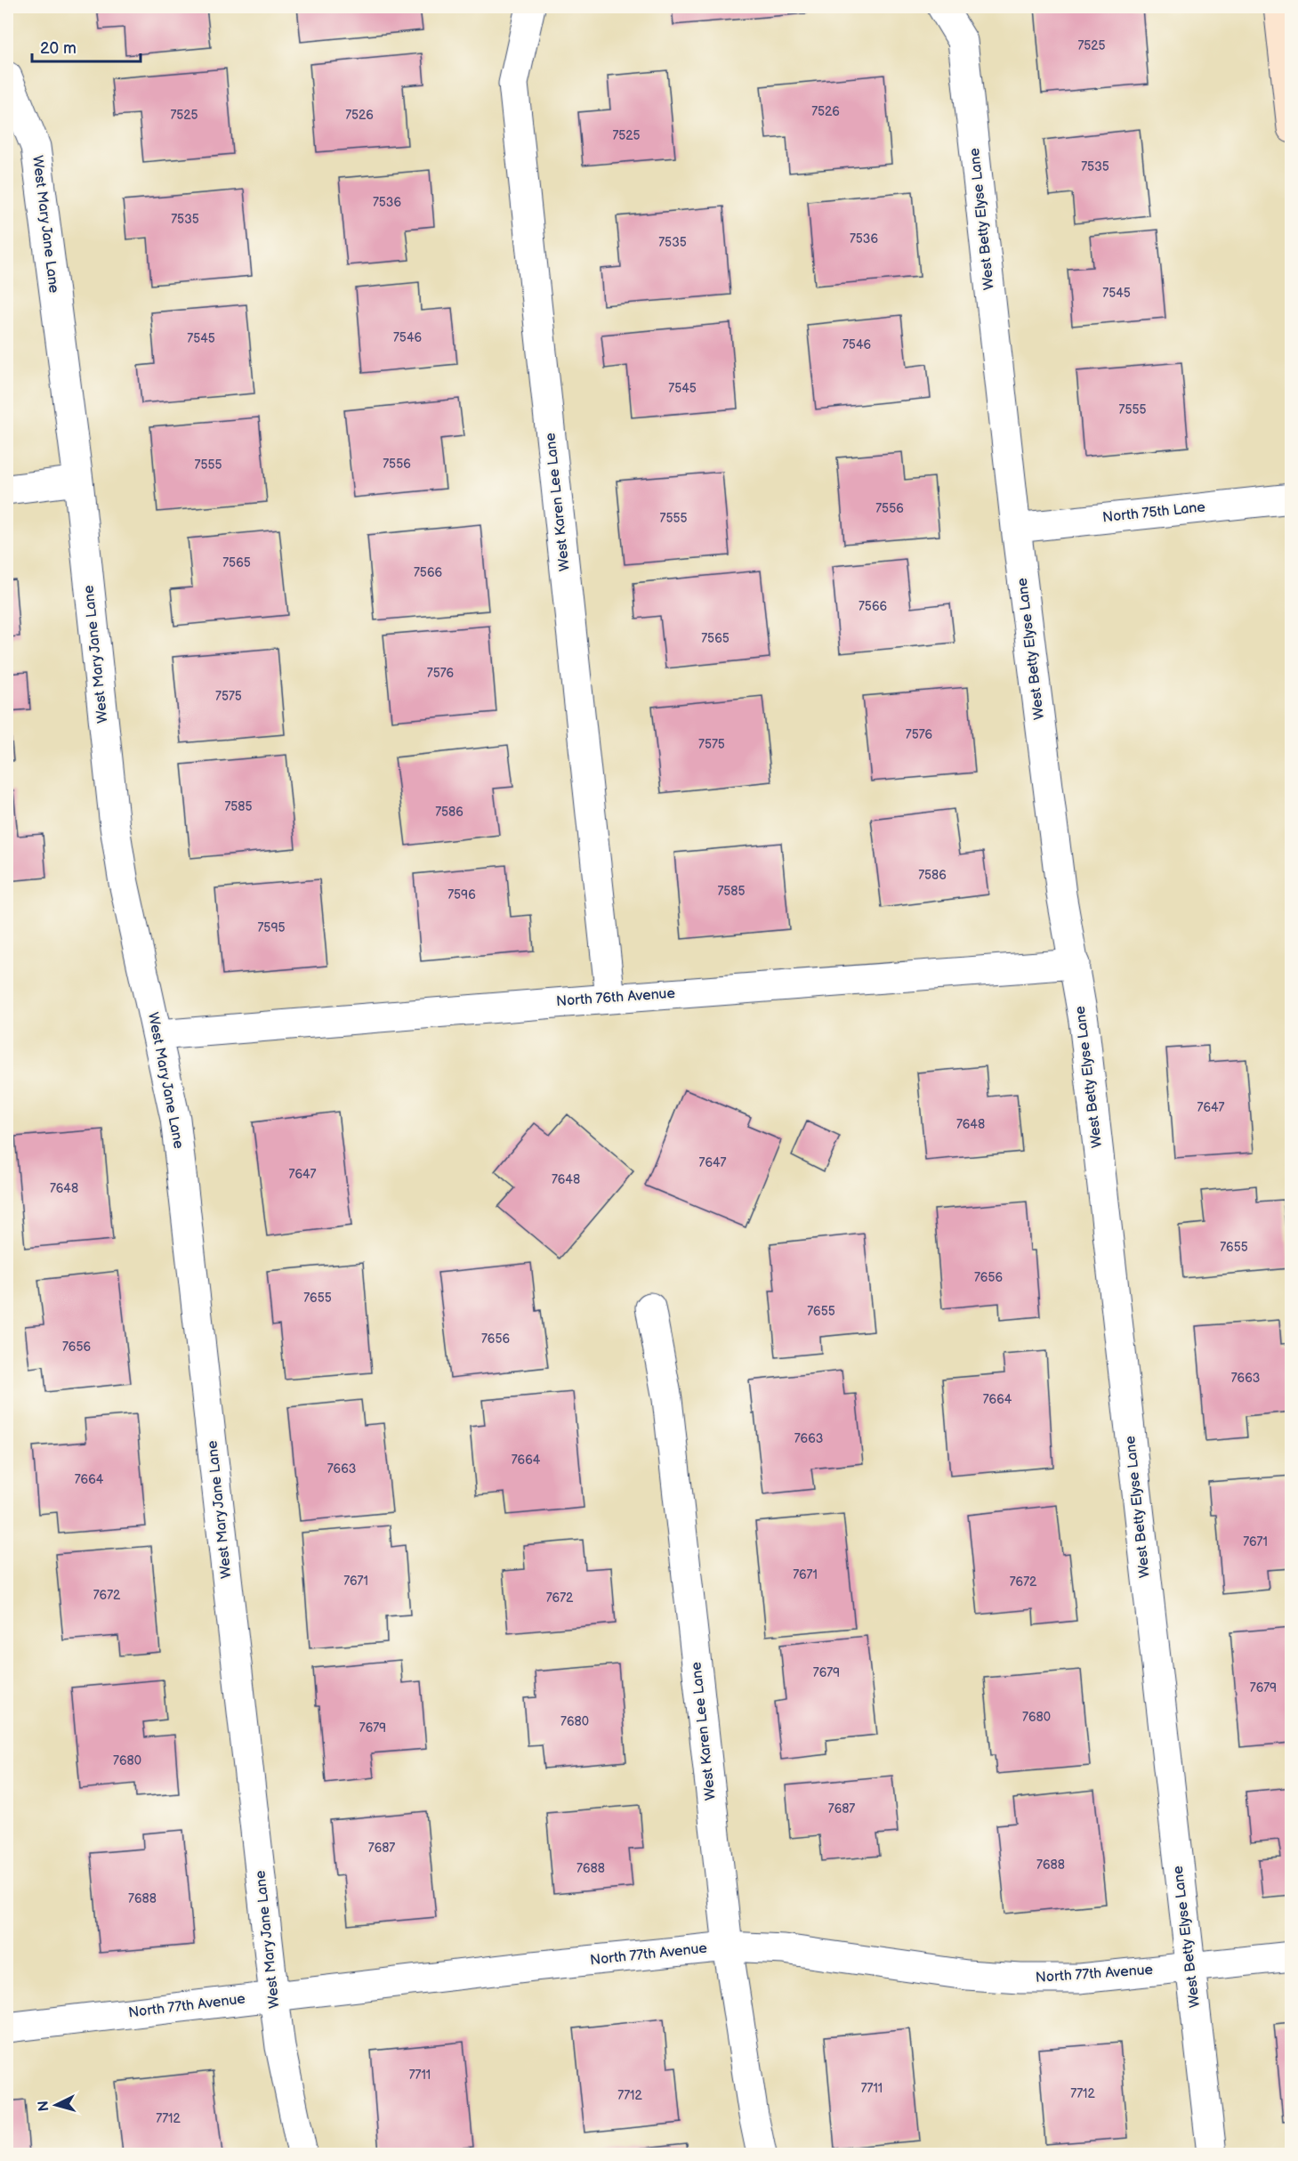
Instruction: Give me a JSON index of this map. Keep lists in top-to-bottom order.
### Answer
{
  "streets": {
    "street": [
      "West Betty Elyse Lane",
      "West Mary Jane Lane",
      "West Karen Lee Lane",
      "North 75th Lane",
      "North 76th Avenue",
      "North 77th Avenue"
    ]
  },
  "crossings": [
    ["West Betty Elyse Lane", "North 75th Lane"],
    ["West Betty Elyse Lane", "North 76th Avenue"],
    ["West Betty Elyse Lane", "North 77th Avenue"],
    ["West Mary Jane Lane", "North 76th Avenue"],
    ["West Mary Jane Lane", "North 77th Avenue"],
    ["West Karen Lee Lane", "North 76th Avenue"],
    ["West Karen Lee Lane", "North 77th Avenue"]
  ],
  "house_numbers": [
    "7525",
    "7526",
    "7525",
    "7526",
    "7525",
    "7535",
    "7536",
    "7535",
    "7536",
    "7535",
    "7545",
    "7546",
    "7545",
    "7546",
    "7545",
    "7555",
    "7556",
    "7555",
    "7556",
    "7555",
    "7565",
    "7566",
    "7566",
    "7565",
    "7576",
    "7575",
    "7576",
    "7575",
    "7585",
    "7586",
    "7586",
    "7585",
    "7596",
    "7595",
    "7647",
    "7648",
    "7647",
    "7647",
    "7648",
    "7648",
    "7655",
    "7656",
    "7655",
    "7655",
    "7656",
    "7656",
    "7663",
    "7664",
    "7663",
    "7664",
    "7663",
    "7664",
    "7671",
    "7671",
    "7671",
    "7672",
    "7672",
    "7672",
    "7679",
    "7679",
    "7680",
    "7680",
    "7679",
    "7680",
    "7687",
    "7687",
    "7688",
    "7688",
    "7688",
    "7711",
    "7711",
    "7712",
    "7712",
    "7712"
  ],
  "scale_bar": "20 m",
  "north": "left"
}
